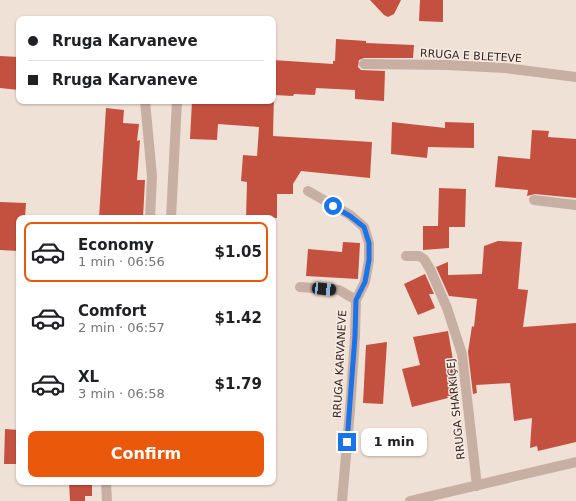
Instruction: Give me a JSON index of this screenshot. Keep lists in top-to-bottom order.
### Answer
{
  "streets": {
    "street": ["RRUGA E BLETEVE", "RRUGA KARVANEVE", "RRUGA SHARKIÇEJ"]
  },
  "page": {
    "banner": ["Rruga Karvaneve", "Rruga Karvaneve"],
    "list": [
      {
        "name": "Economy",
        "note": "1 min · 06:56",
        "value": "$1.05"
      },
      {
        "name": "Comfort",
        "note": "2 min · 06:57",
        "value": "$1.42"
      },
      {
        "name": "XL",
        "note": "3 min · 06:58",
        "value": "$1.79"
      }
    ],
    "buttons": "Confirm",
    "bubble": "1 min"
  }
}
